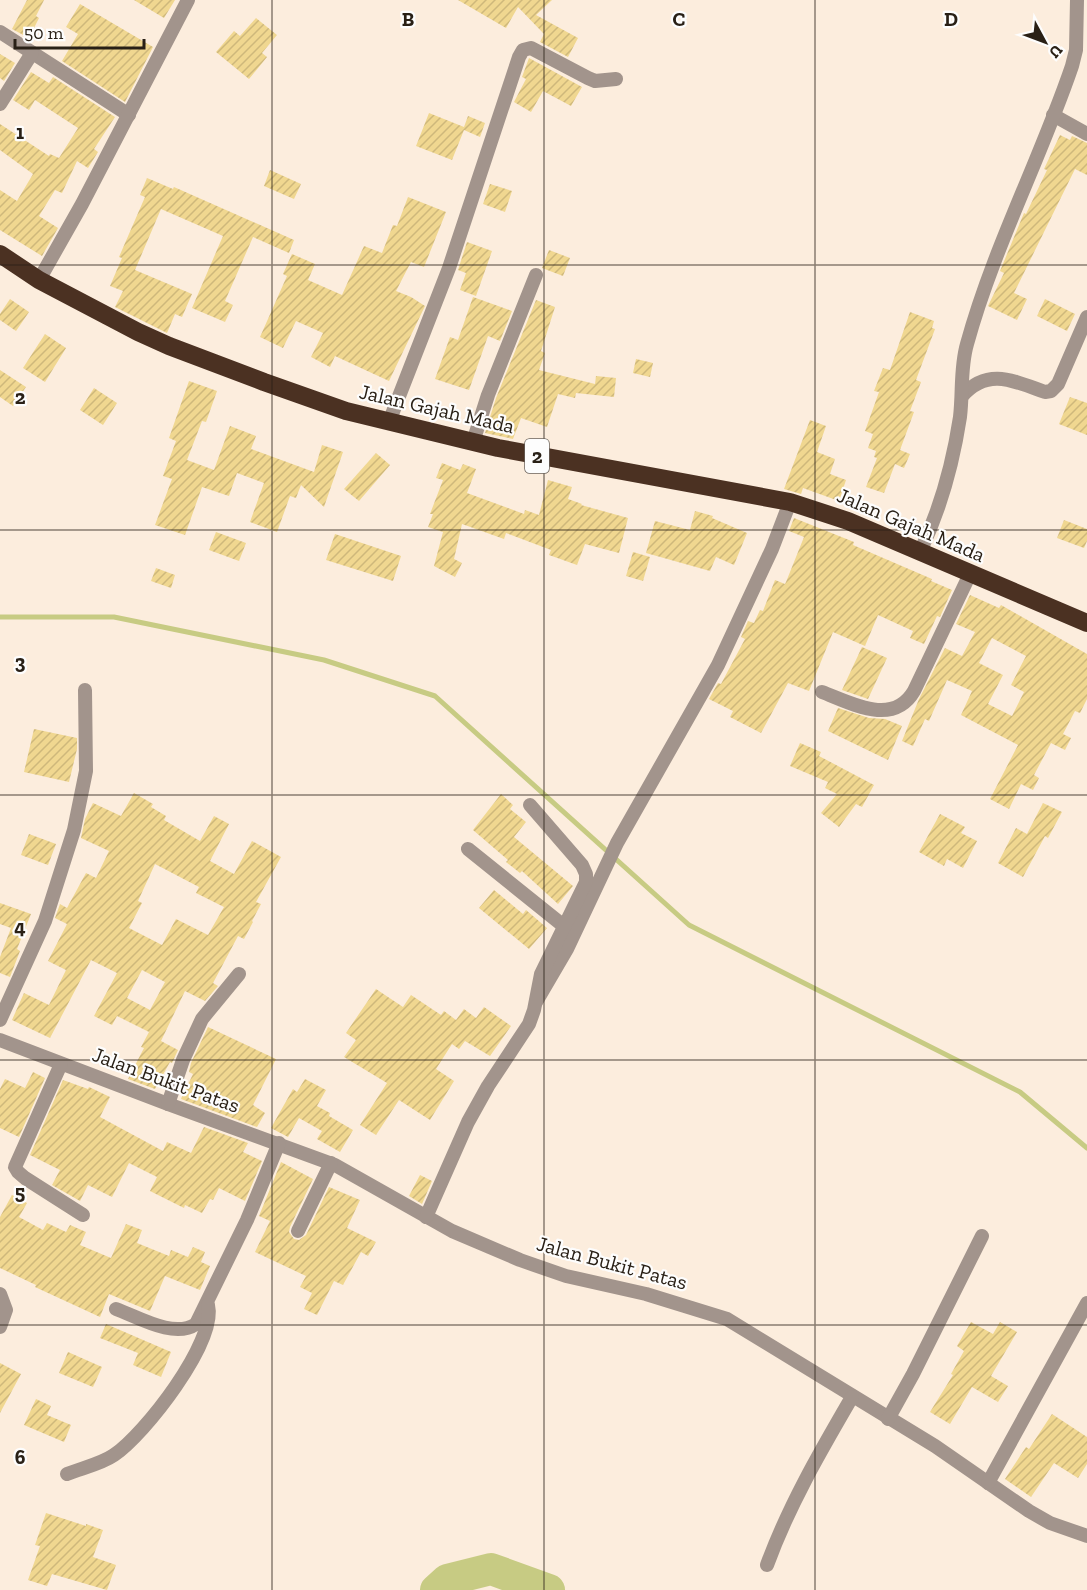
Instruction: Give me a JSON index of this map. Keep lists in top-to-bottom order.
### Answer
{
  "streets": {
    "highway": ["Jalan Gajah Mada", "2"],
    "street": ["Jalan Bukit Patas"]
  },
  "scale_bar": "50 m",
  "north": "bottom right",
  "grid": {
    "columns": ["B", "C", "D"],
    "rows": [
      "1",
      "2",
      "3",
      "4",
      "5",
      "6"
    ]
  }
}
